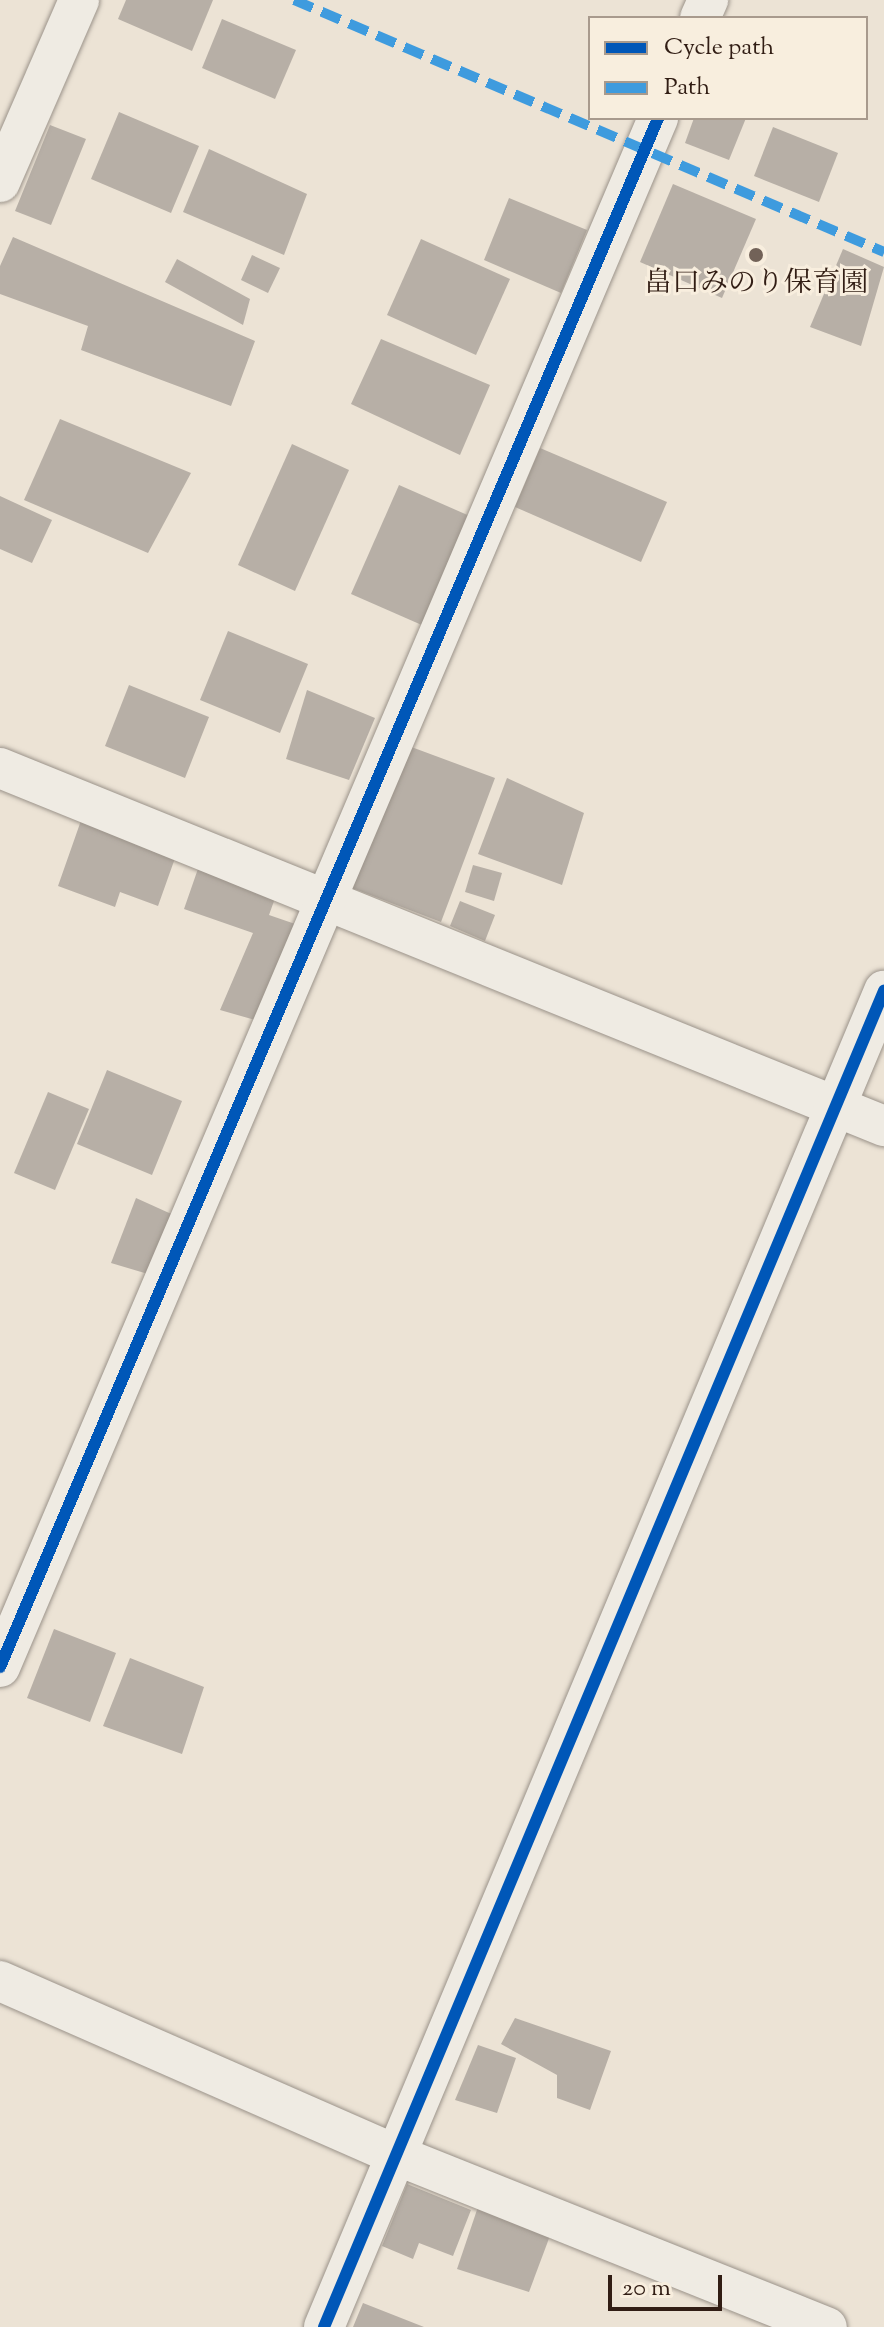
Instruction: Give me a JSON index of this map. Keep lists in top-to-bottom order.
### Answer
{
  "places": ["畠口みのり保育園"],
  "legend": ["Cycle path", "Path"],
  "scale_bar": "20 m"
}
